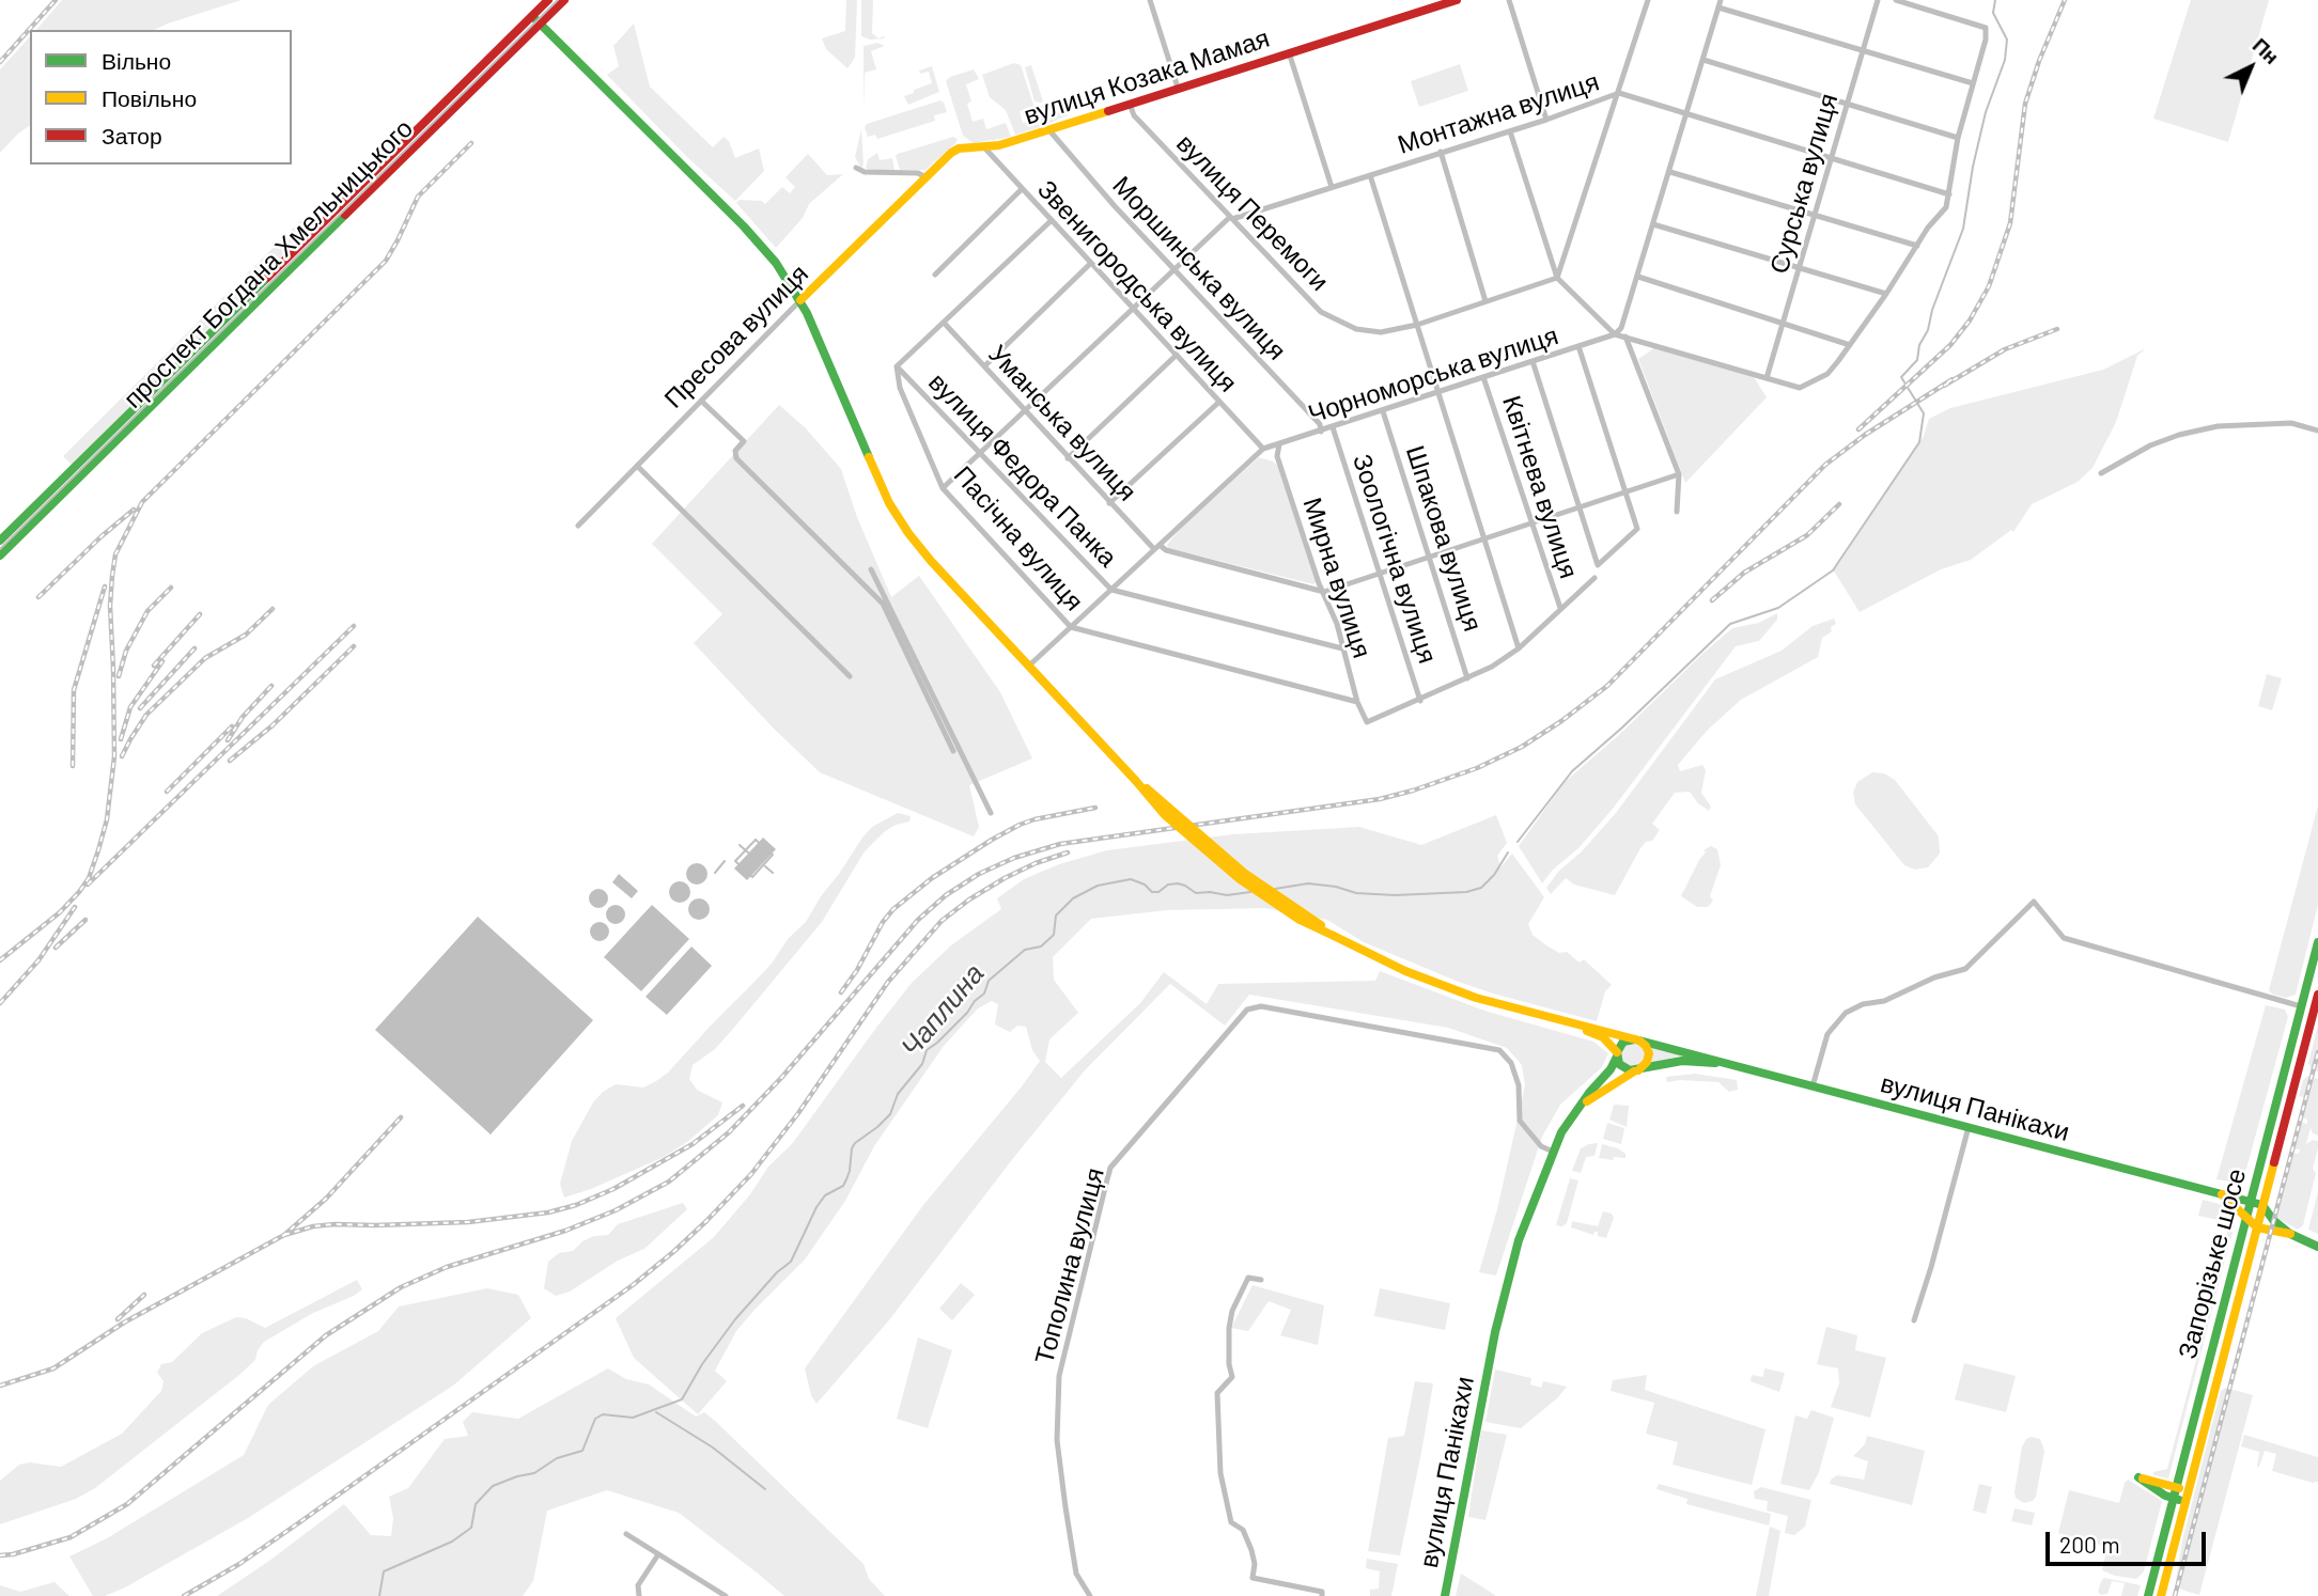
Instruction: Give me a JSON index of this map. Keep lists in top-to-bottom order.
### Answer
{
  "streets": {
    "main road": [
      "вулиця Козака Мамая",
      "проспект Богдана Хмельницького",
      "Пресова вулиця",
      "вулиця Панікахи",
      "Запорізьке шосе"
    ],
    "street": [
      "Монтажна вулиця",
      "Сурська вулиця",
      "вулиця Перемоги",
      "Моршинська вулиця",
      "Звенигородська вулиця",
      "Чорноморська вулиця",
      "Уманська вулиця",
      "вулиця Федора Панка",
      "Квітнева вулиця",
      "Пасічна вулиця",
      "Шпакова вулиця",
      "Зоологічна вулиця",
      "Мирна вулиця",
      "Тополина вулиця"
    ]
  },
  "crossings": [
    ["вулиця Козака Мамая", "вулиця Перемоги"],
    ["вулиця Козака Мамая", "Моршинська вулиця"],
    ["вулиця Козака Мамая", "Звенигородська вулиця"],
    ["вулиця Козака Мамая", "Пресова вулиця"],
    ["Монтажна вулиця", "Сурська вулиця"],
    ["Монтажна вулиця", "вулиця Перемоги"],
    ["Моршинська вулиця", "Чорноморська вулиця"],
    ["Звенигородська вулиця", "Чорноморська вулиця"],
    ["Чорноморська вулиця", "Квітнева вулиця"],
    ["Чорноморська вулиця", "Шпакова вулиця"],
    ["Чорноморська вулиця", "Зоологічна вулиця"],
    ["Чорноморська вулиця", "Мирна вулиця"],
    ["Уманська вулиця", "Мирна вулиця"],
    ["вулиця Федора Панка", "Пасічна вулиця"],
    ["вулиця Федора Панка", "Мирна вулиця"],
    ["Пасічна вулиця", "Мирна вулиця"],
    ["Зоологічна вулиця", "Мирна вулиця"],
    ["вулиця Панікахи", "Запорізьке шосе"],
    ["вулиця Панікахи", "Тополина вулиця"]
  ],
  "water": ["Чаплина"],
  "legend": ["Вільно", "Повільно", "Затор"],
  "scale_bar": "200 m",
  "north": "top right"
}
